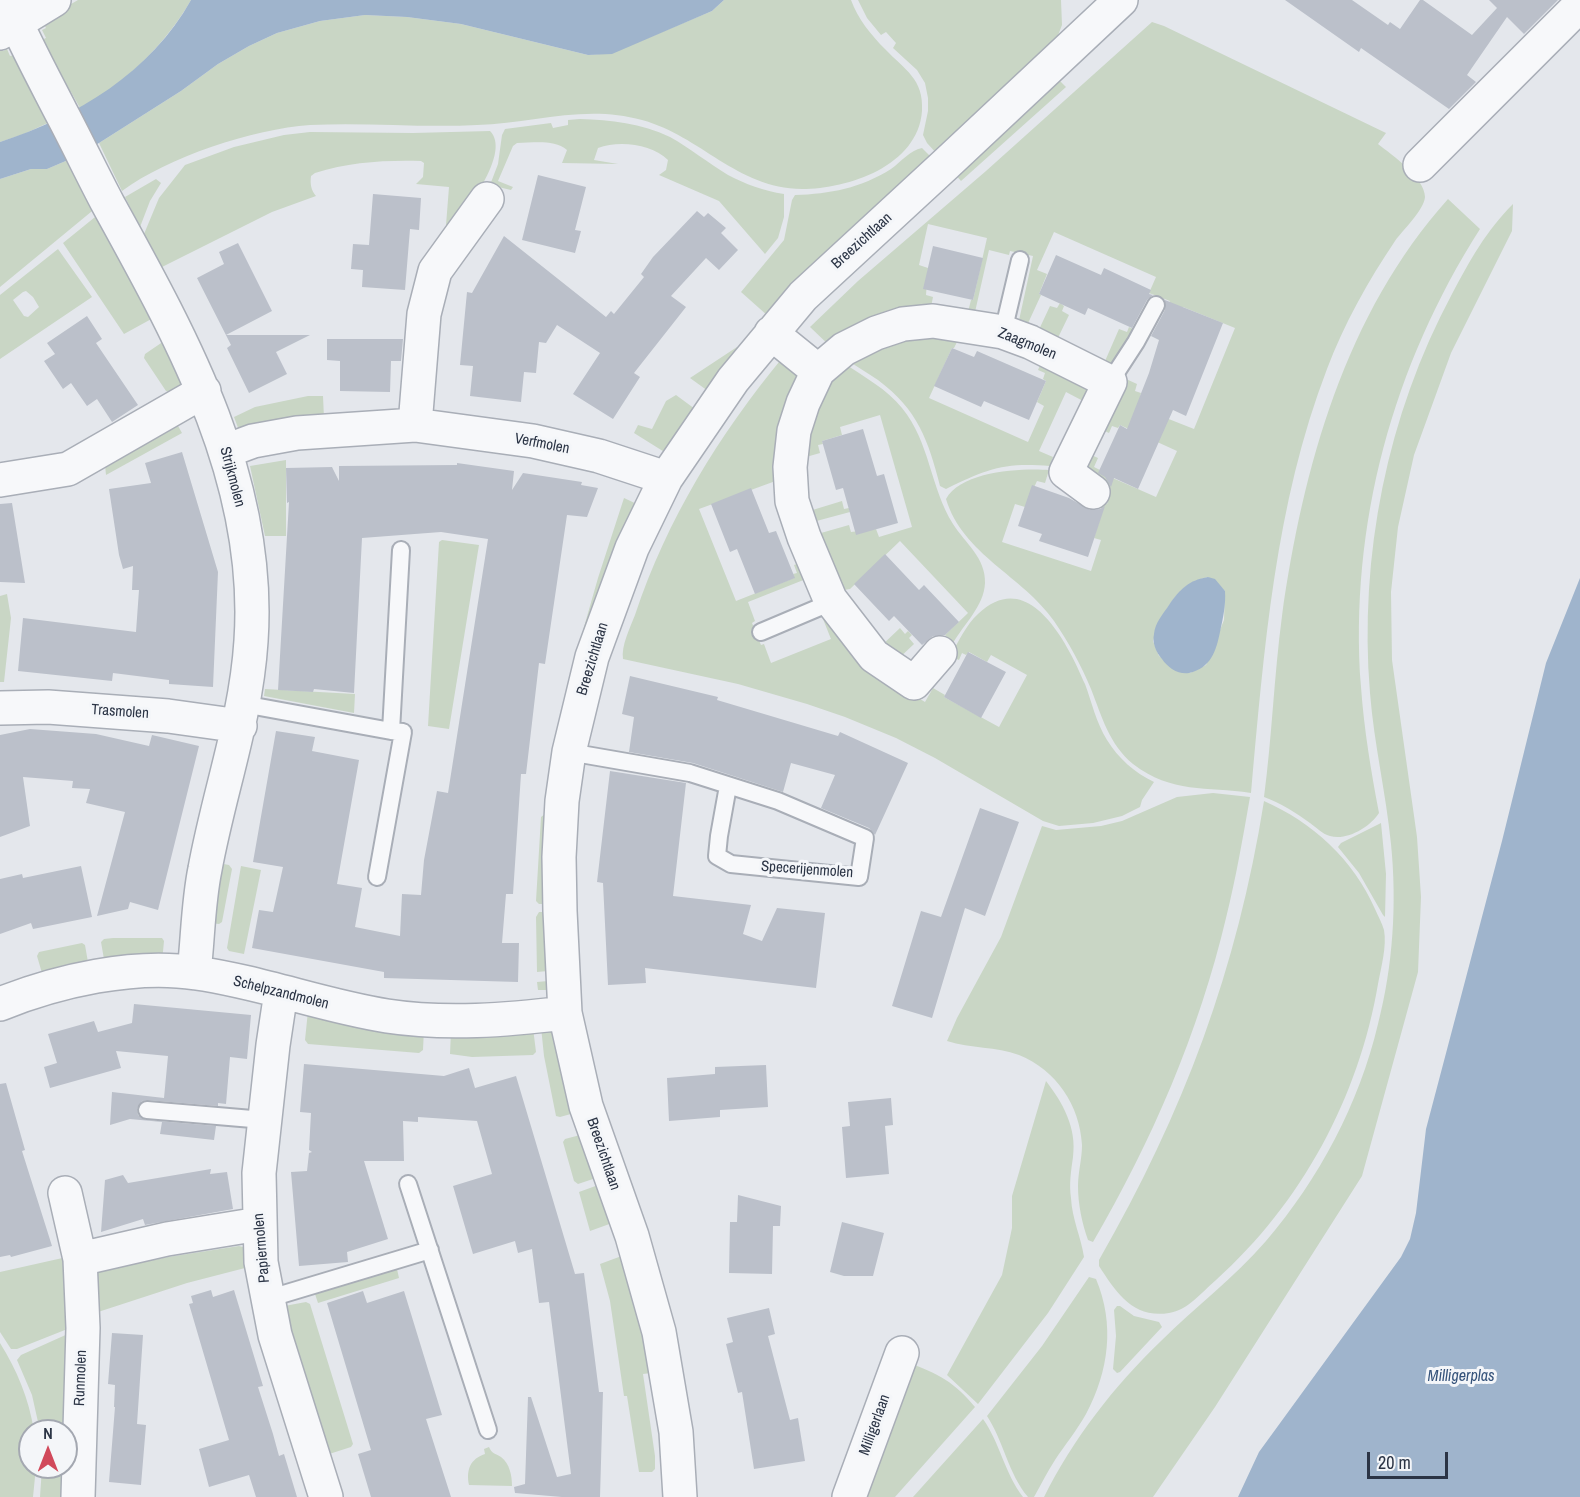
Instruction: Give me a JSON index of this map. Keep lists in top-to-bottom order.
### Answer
{
  "streets": {
    "street": [
      "Breezichtlaan",
      "Zaagmolen",
      "Verfmolen",
      "Strijkmolen",
      "Trasmolen",
      "Schelpzandmolen",
      "Papiermolen",
      "Runmolen",
      "Milligerlaan"
    ],
    "lane": ["Specerijenmolen"]
  },
  "crossings": [
    ["Breezichtlaan", "Verfmolen"],
    ["Breezichtlaan", "Specerijenmolen"],
    ["Breezichtlaan", "Schelpzandmolen"],
    ["Verfmolen", "Strijkmolen"],
    ["Strijkmolen", "Trasmolen"],
    ["Strijkmolen", "Schelpzandmolen"],
    ["Schelpzandmolen", "Papiermolen"]
  ],
  "water": ["Milligerplas"],
  "scale_bar": "20 m",
  "north": "top"
}
